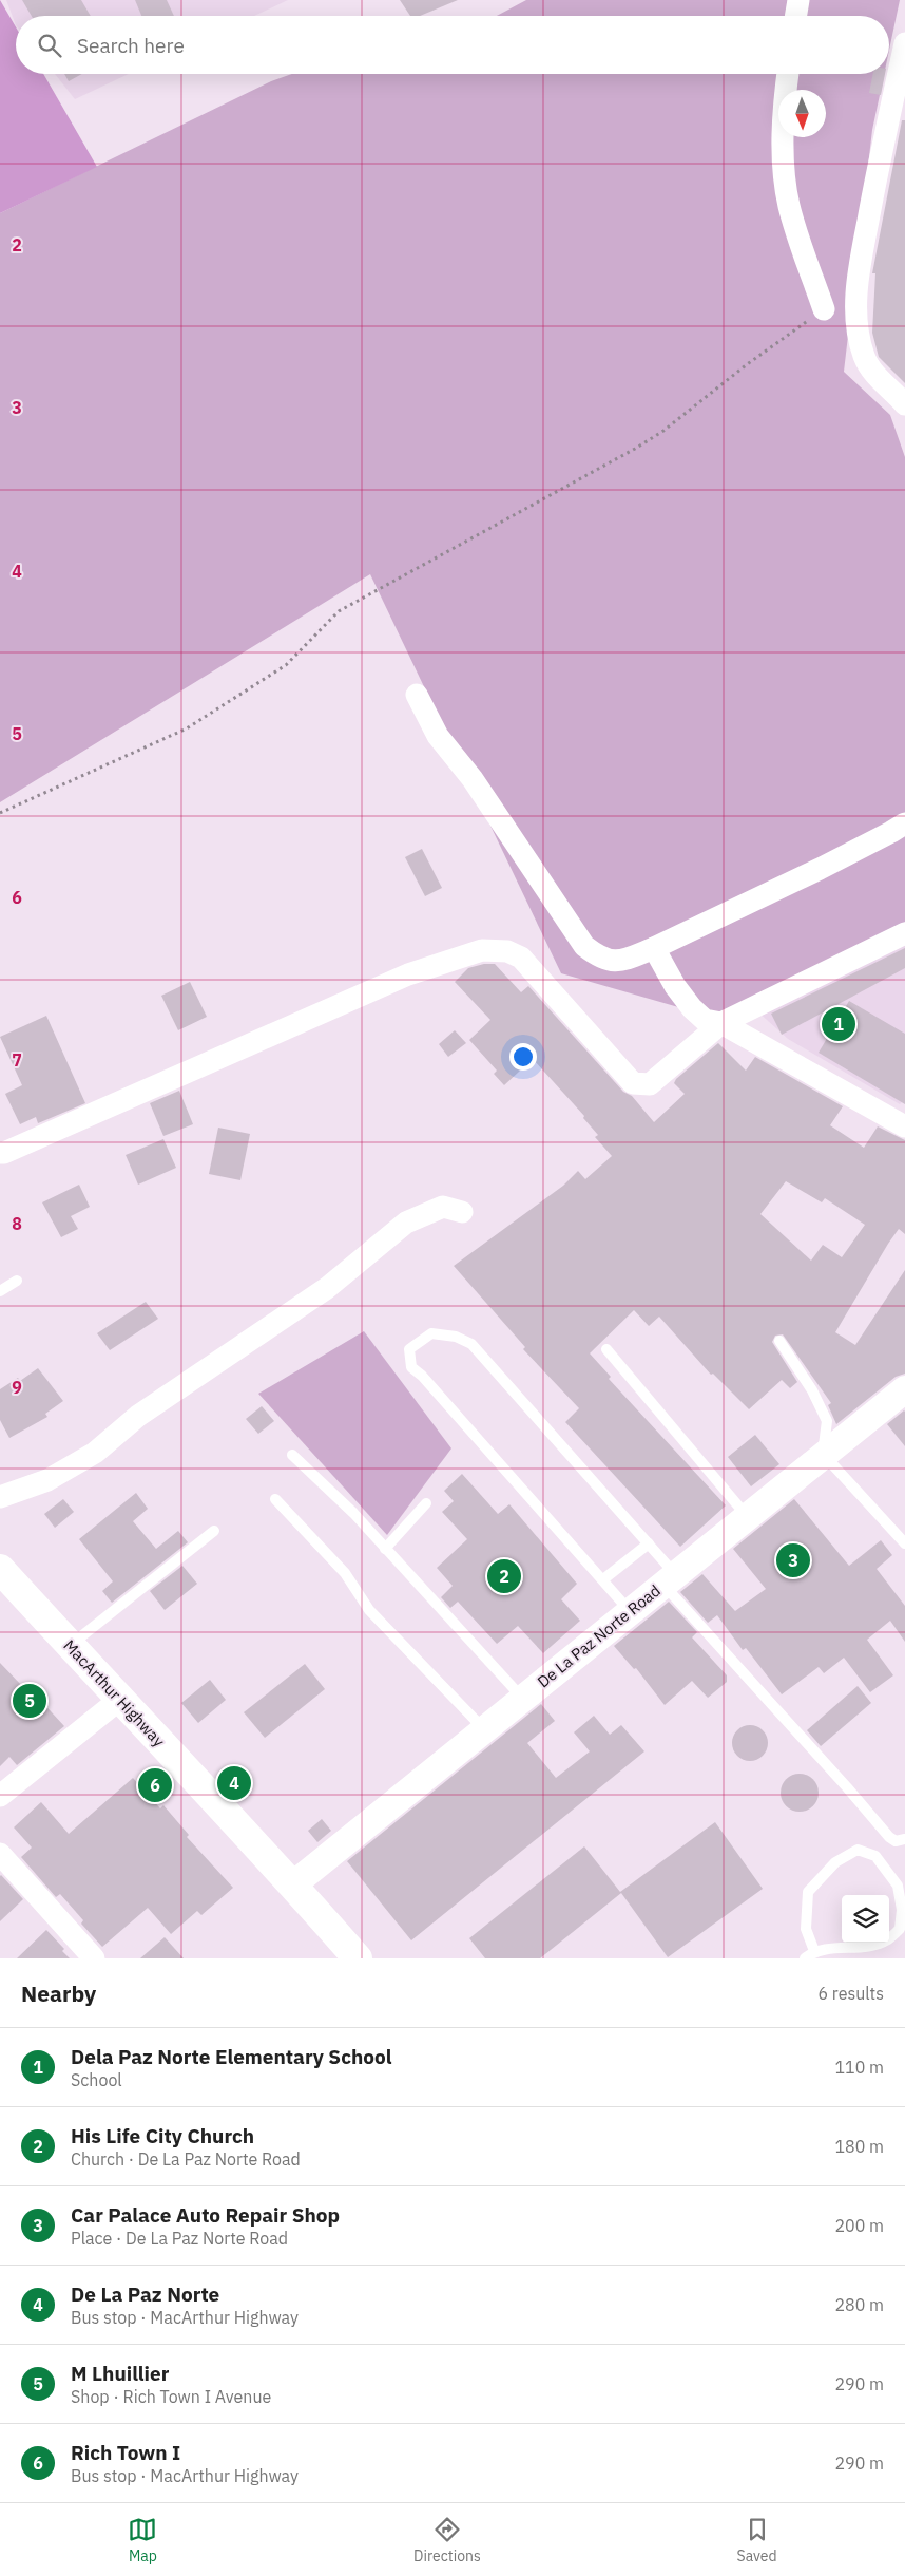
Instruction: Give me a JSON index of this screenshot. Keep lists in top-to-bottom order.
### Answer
{
  "streets": {
    "highway": ["MacArthur Highway"],
    "street": ["De La Paz Norte Road"]
  },
  "crossings": [
    ["De La Paz Norte Road", "MacArthur Highway"]
  ],
  "north": "bottom",
  "page": {
    "search": "Search here",
    "pins": [
      "1",
      "3",
      "2",
      "5",
      "4",
      "6"
    ],
    "heading": ["Nearby", "6 results"],
    "list": [
      {
        "mark": "1",
        "name": "Dela Paz Norte Elementary School",
        "note": "School",
        "value": "110 m"
      },
      {
        "mark": "2",
        "name": "His Life City Church",
        "note": "Church · De La Paz Norte Road",
        "value": "180 m"
      },
      {
        "mark": "3",
        "name": "Car Palace Auto Repair Shop",
        "note": "Place · De La Paz Norte Road",
        "value": "200 m"
      },
      {
        "mark": "4",
        "name": "De La Paz Norte",
        "note": "Bus stop · MacArthur Highway",
        "value": "280 m"
      },
      {
        "mark": "5",
        "name": "M Lhuillier",
        "note": "Shop · Rich Town I Avenue",
        "value": "290 m"
      },
      {
        "mark": "6",
        "name": "Rich Town I",
        "note": "Bus stop · MacArthur Highway",
        "value": "290 m"
      }
    ],
    "nav": ["Map", "Directions", "Saved"]
  },
  "grid": {
    "rows": [
      "2",
      "3",
      "4",
      "5",
      "6",
      "7",
      "8",
      "9"
    ]
  }
}
